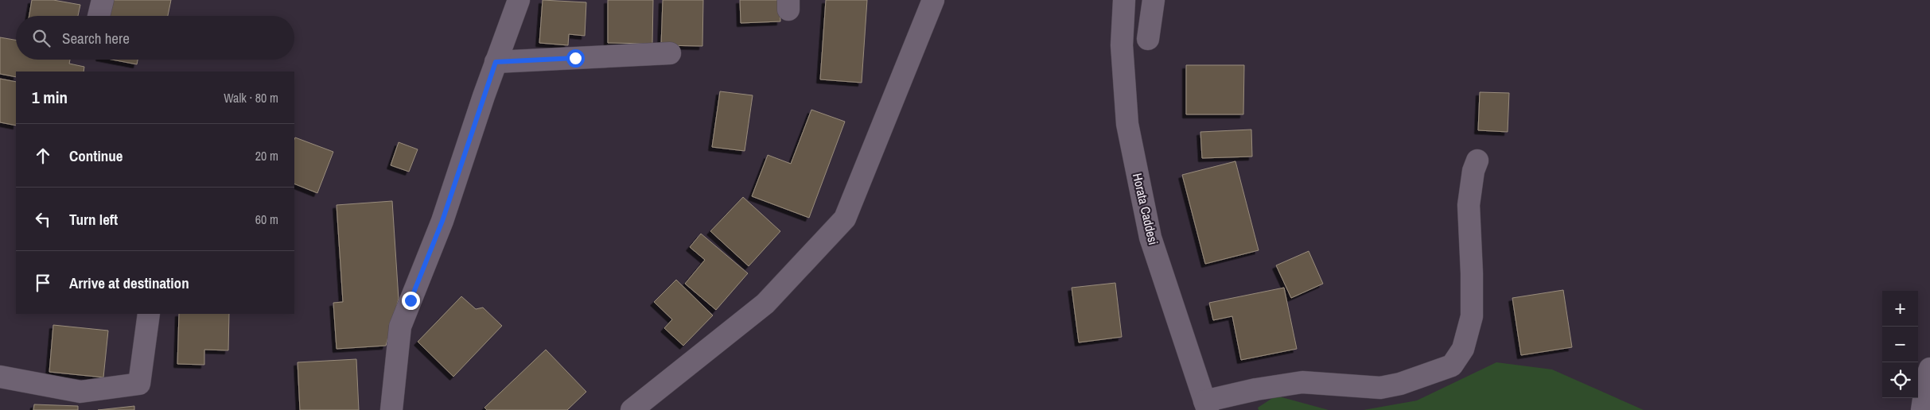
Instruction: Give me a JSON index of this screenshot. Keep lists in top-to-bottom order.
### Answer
{
  "streets": {
    "street": ["Horata Caddesi"]
  },
  "page": {
    "search": "Search here",
    "heading": ["1 min", "Walk · 80 m"],
    "list": [
      ["Continue", "20 m"],
      ["Turn left", "60 m"],
      "Arrive at destination"
    ],
    "map_buttons": ["+", "−"]
  }
}
